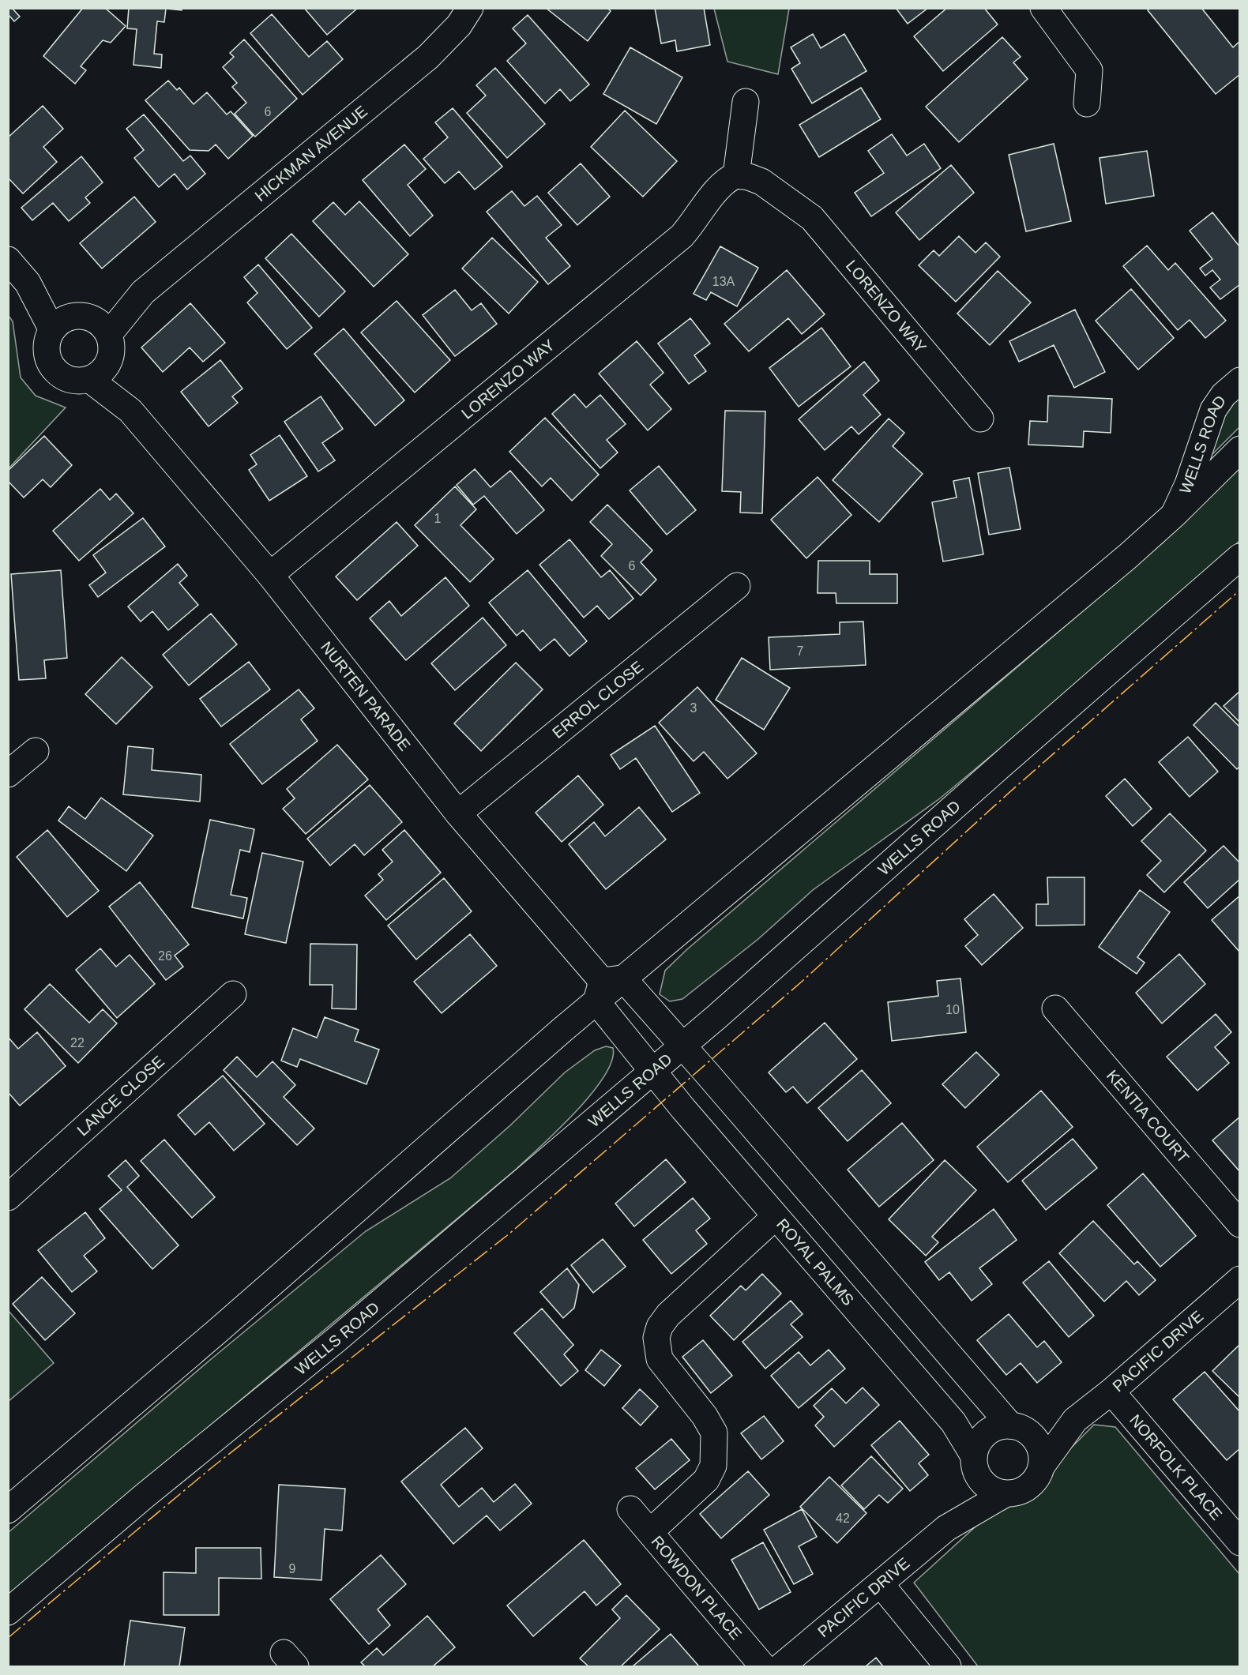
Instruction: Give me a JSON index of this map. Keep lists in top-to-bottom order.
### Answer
{
  "streets": {
    "street": [
      "HICKMAN AVENUE",
      "LORENZO WAY",
      "WELLS ROAD",
      "NURTEN PARADE",
      "ERROL CLOSE",
      "LANCE CLOSE",
      "KENTIA COURT",
      "ROYAL PALMS",
      "PACIFIC DRIVE",
      "NORFOLK PLACE",
      "ROWDON PLACE"
    ]
  },
  "crossings": [
    ["HICKMAN AVENUE", "NURTEN PARADE"],
    ["LORENZO WAY", "NURTEN PARADE"],
    ["WELLS ROAD", "NURTEN PARADE"],
    ["WELLS ROAD", "ROYAL PALMS"],
    ["NURTEN PARADE", "ERROL CLOSE"],
    ["NURTEN PARADE", "ROYAL PALMS"],
    ["ROYAL PALMS", "PACIFIC DRIVE"],
    ["PACIFIC DRIVE", "NORFOLK PLACE"]
  ],
  "house_numbers": [
    "6",
    "13A",
    "1",
    "6",
    "7",
    "3",
    "26",
    "10",
    "22",
    "42",
    "9"
  ]
}
